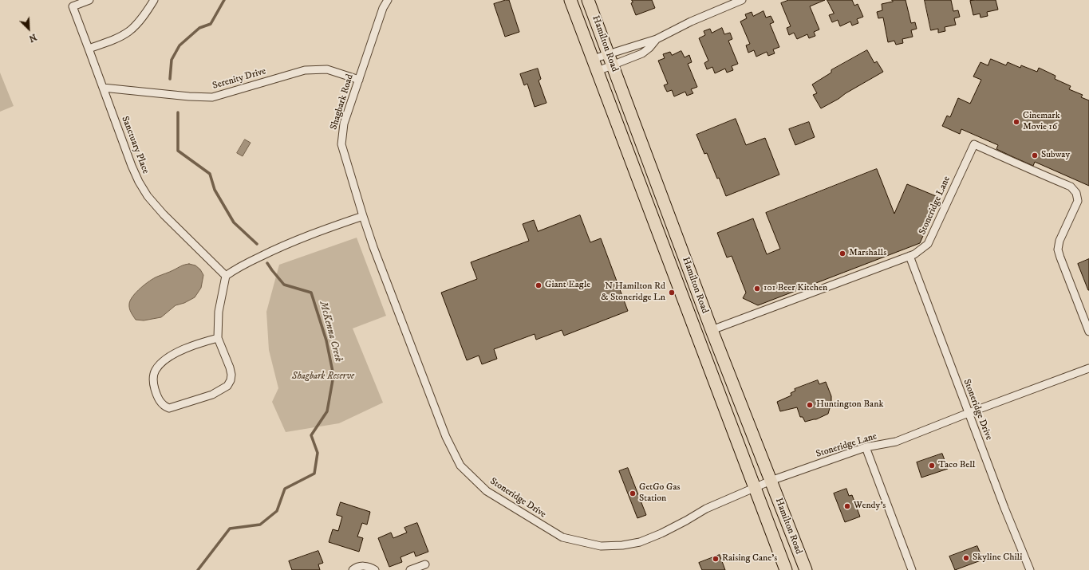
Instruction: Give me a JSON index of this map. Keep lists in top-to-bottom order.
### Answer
{
  "streets": {
    "main road": ["Hamilton Road"],
    "street": [
      "Serenity Drive",
      "Shagbark Road",
      "Sanctuary Place",
      "Stoneridge Lane",
      "Stoneridge Drive"
    ]
  },
  "crossings": [
    ["Hamilton Road", "Stoneridge Lane"],
    ["Hamilton Road", "Stoneridge Drive"],
    ["Serenity Drive", "Shagbark Road"],
    ["Serenity Drive", "Sanctuary Place"],
    ["Shagbark Road", "Stoneridge Drive"],
    ["Stoneridge Lane", "Stoneridge Drive"]
  ],
  "water": ["McKenna Creek"],
  "parks": ["Shagbark Reserve"],
  "places": [
    "Cinemark Movie 16",
    "Subway",
    "Marshalls",
    "Giant Eagle",
    "101 Beer Kitchen",
    "N Hamilton Rd & Stoneridge Ln",
    "Huntington Bank",
    "Taco Bell",
    "GetGo Gas Station",
    "Wendy's",
    "Skyline Chili",
    "Raising Cane's"
  ],
  "north": "bottom right"
}
